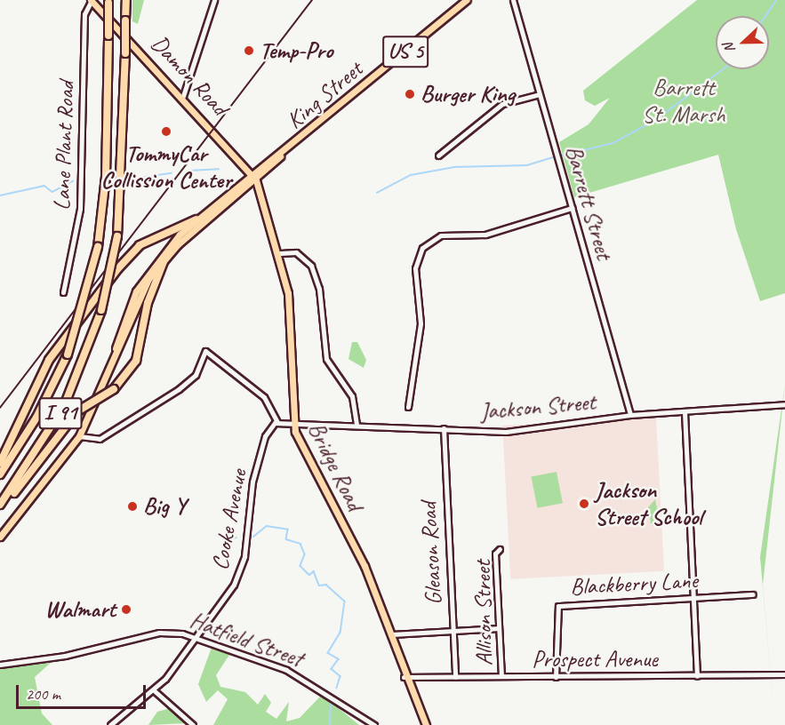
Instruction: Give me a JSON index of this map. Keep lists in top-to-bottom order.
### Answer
{
  "streets": {
    "highway": ["I 91"],
    "main road": [
      "US 5",
      "Damon Road",
      "King Street",
      "Bridge Road"
    ],
    "street": [
      "Lane Plant Road",
      "Barrett Street",
      "Jackson Street",
      "Cooke Avenue",
      "Gleason Road",
      "Blackberry Lane",
      "Allison Street",
      "Hatfield Street",
      "Prospect Avenue"
    ]
  },
  "crossings": [
    ["US 5", "Damon Road"],
    ["US 5", "King Street"],
    ["US 5", "Bridge Road"],
    ["Damon Road", "King Street"],
    ["Damon Road", "Lane Plant Road"],
    ["Damon Road", "Bridge Road"],
    ["King Street", "Bridge Road"],
    ["Barrett Street", "Jackson Street"],
    ["Jackson Street", "Bridge Road"],
    ["Jackson Street", "Gleason Road"],
    ["Bridge Road", "Prospect Avenue"],
    ["Cooke Avenue", "Hatfield Street"],
    ["Gleason Road", "Prospect Avenue"],
    ["Blackberry Lane", "Prospect Avenue"],
    ["Allison Street", "Prospect Avenue"]
  ],
  "parks": ["Barrett St. Marsh"],
  "places": [
    "Temp-Pro",
    "Burger King",
    "TommyCar Collission Center",
    "Jackson Street School",
    "Big Y",
    "Walmart"
  ],
  "scale_bar": "200 m",
  "north": "left"
}
